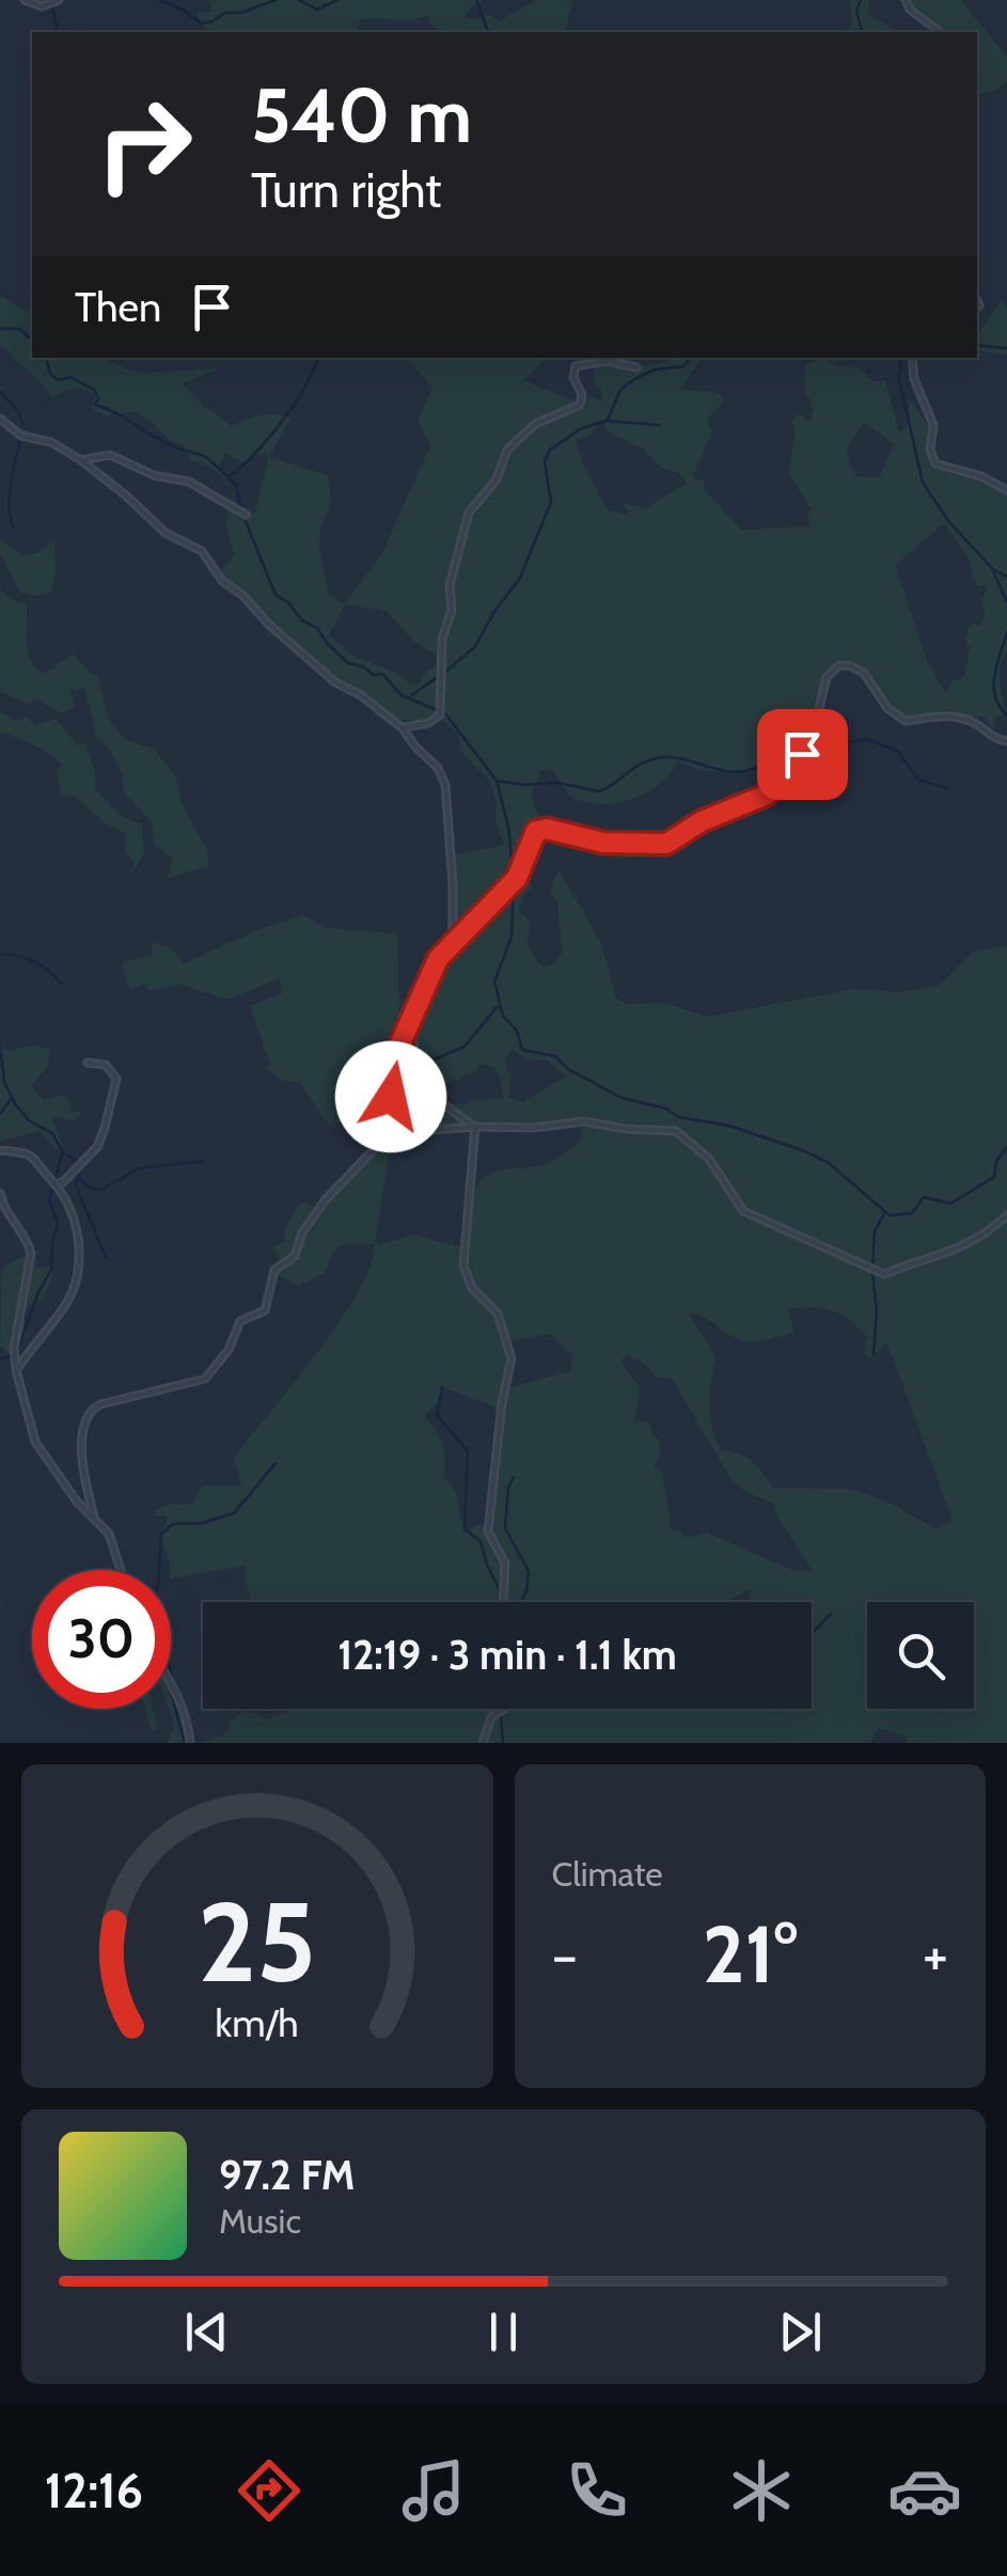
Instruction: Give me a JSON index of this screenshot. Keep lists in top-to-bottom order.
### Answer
{
  "page": {
    "turn": ["540 m", "Turn right"],
    "then": "Then",
    "limit": "30",
    "trip": "12:19 · 3 min · 1.1 km",
    "tile": "Climate",
    "heat": ["−", "21°", "+"],
    "song": ["97.2 FM", "Music"],
    "tabs": "12:16",
    "gauge": ["25", "km/h"]
  }
}
